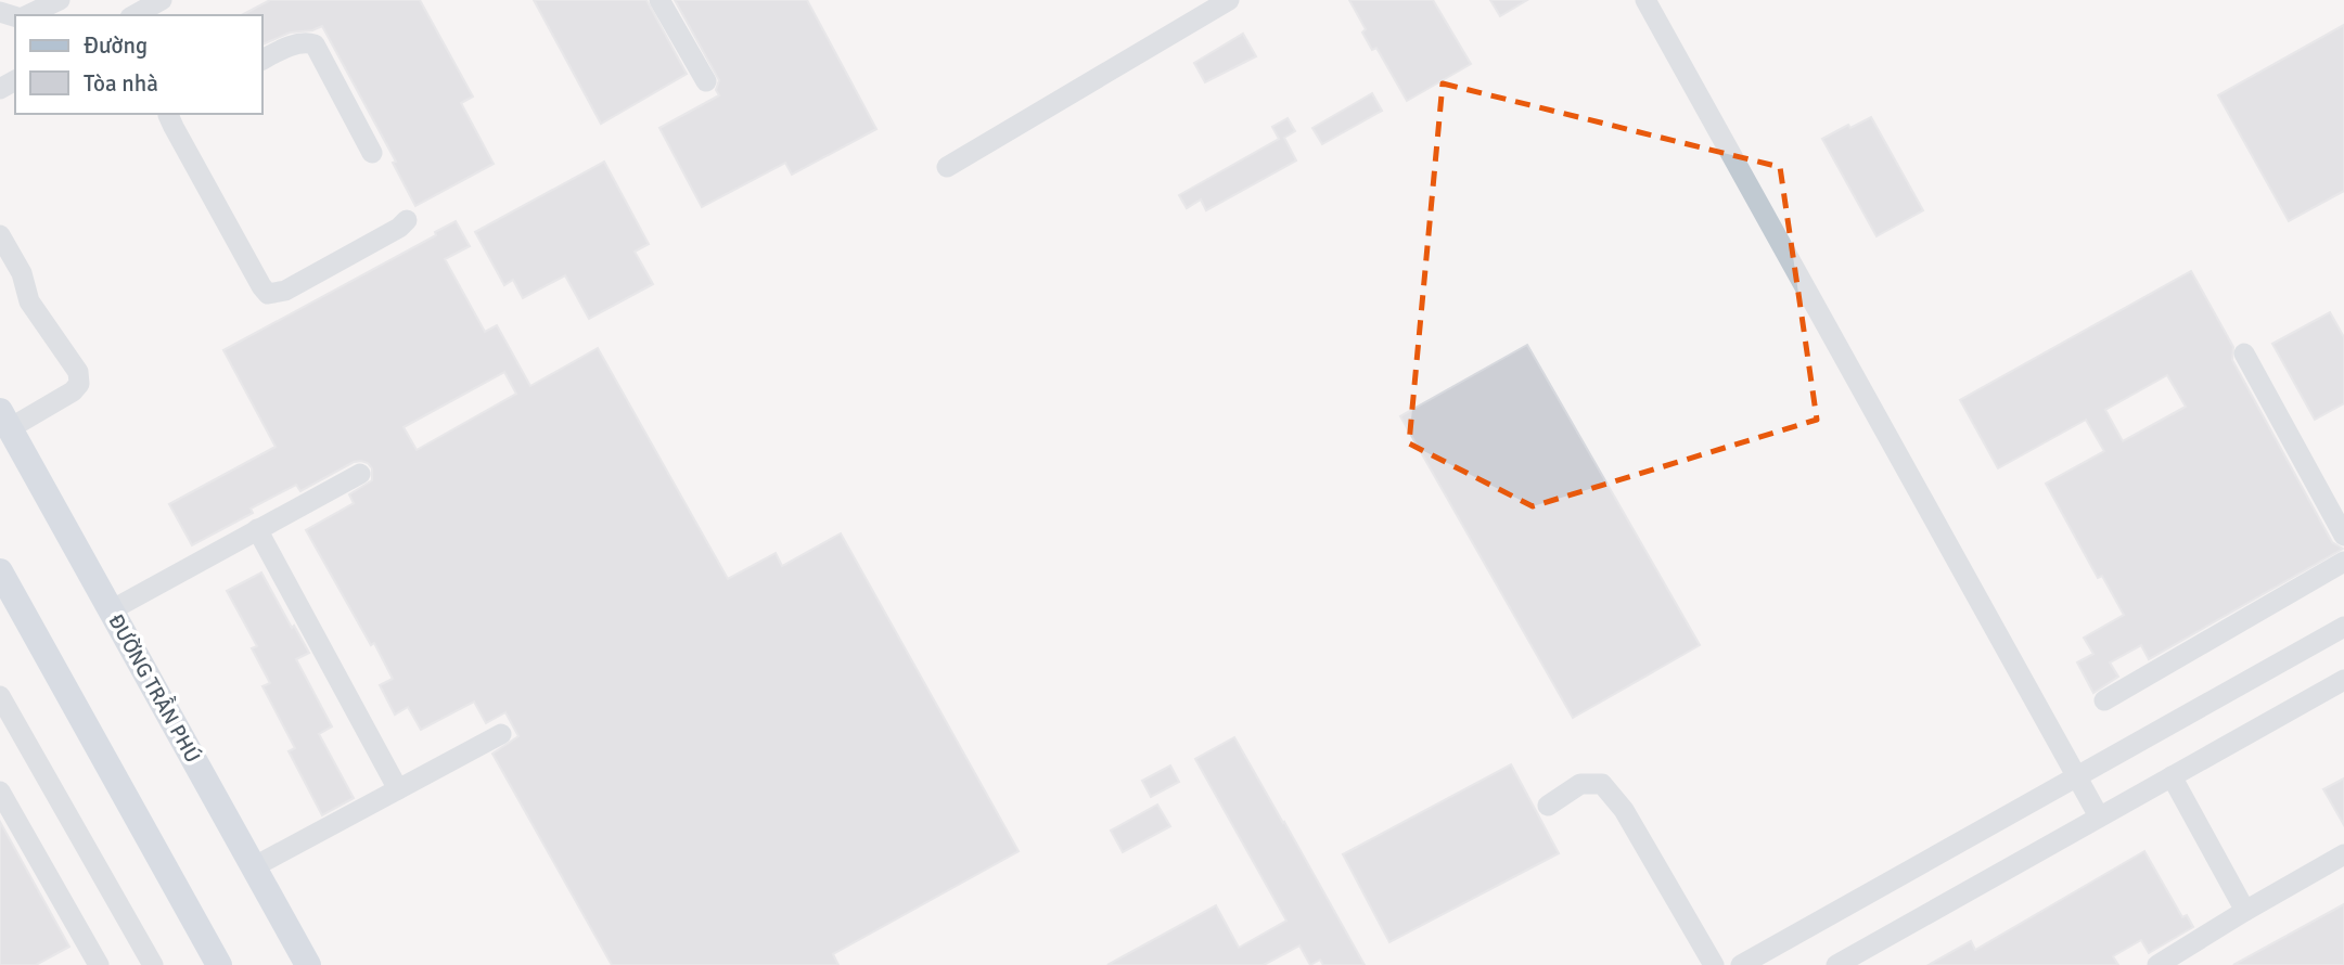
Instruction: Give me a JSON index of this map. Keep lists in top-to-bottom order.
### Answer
{
  "streets": {
    "main road": ["ĐƯỜNG TRẦN PHÚ"]
  },
  "legend": ["Đường", "Tòa nhà"]
}
